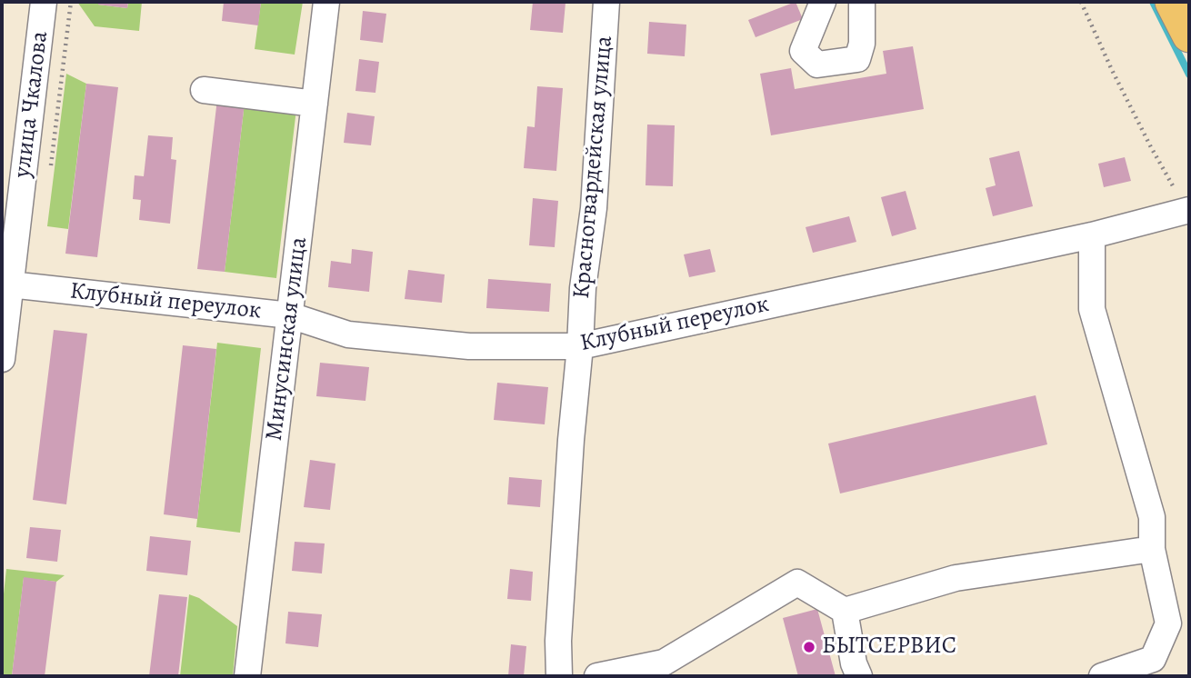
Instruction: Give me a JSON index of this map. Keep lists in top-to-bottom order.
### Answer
{
  "streets": {
    "street": [
      "улица Чкалова",
      "Красногвардейская улица",
      "Клубный переулок",
      "Минусинская улица"
    ]
  },
  "crossings": [
    ["улица Чкалова", "Клубный переулок"],
    ["Красногвардейская улица", "Клубный переулок"],
    ["Клубный переулок", "Минусинская улица"]
  ],
  "places": ["БЫТСЕРВИС"]
}
